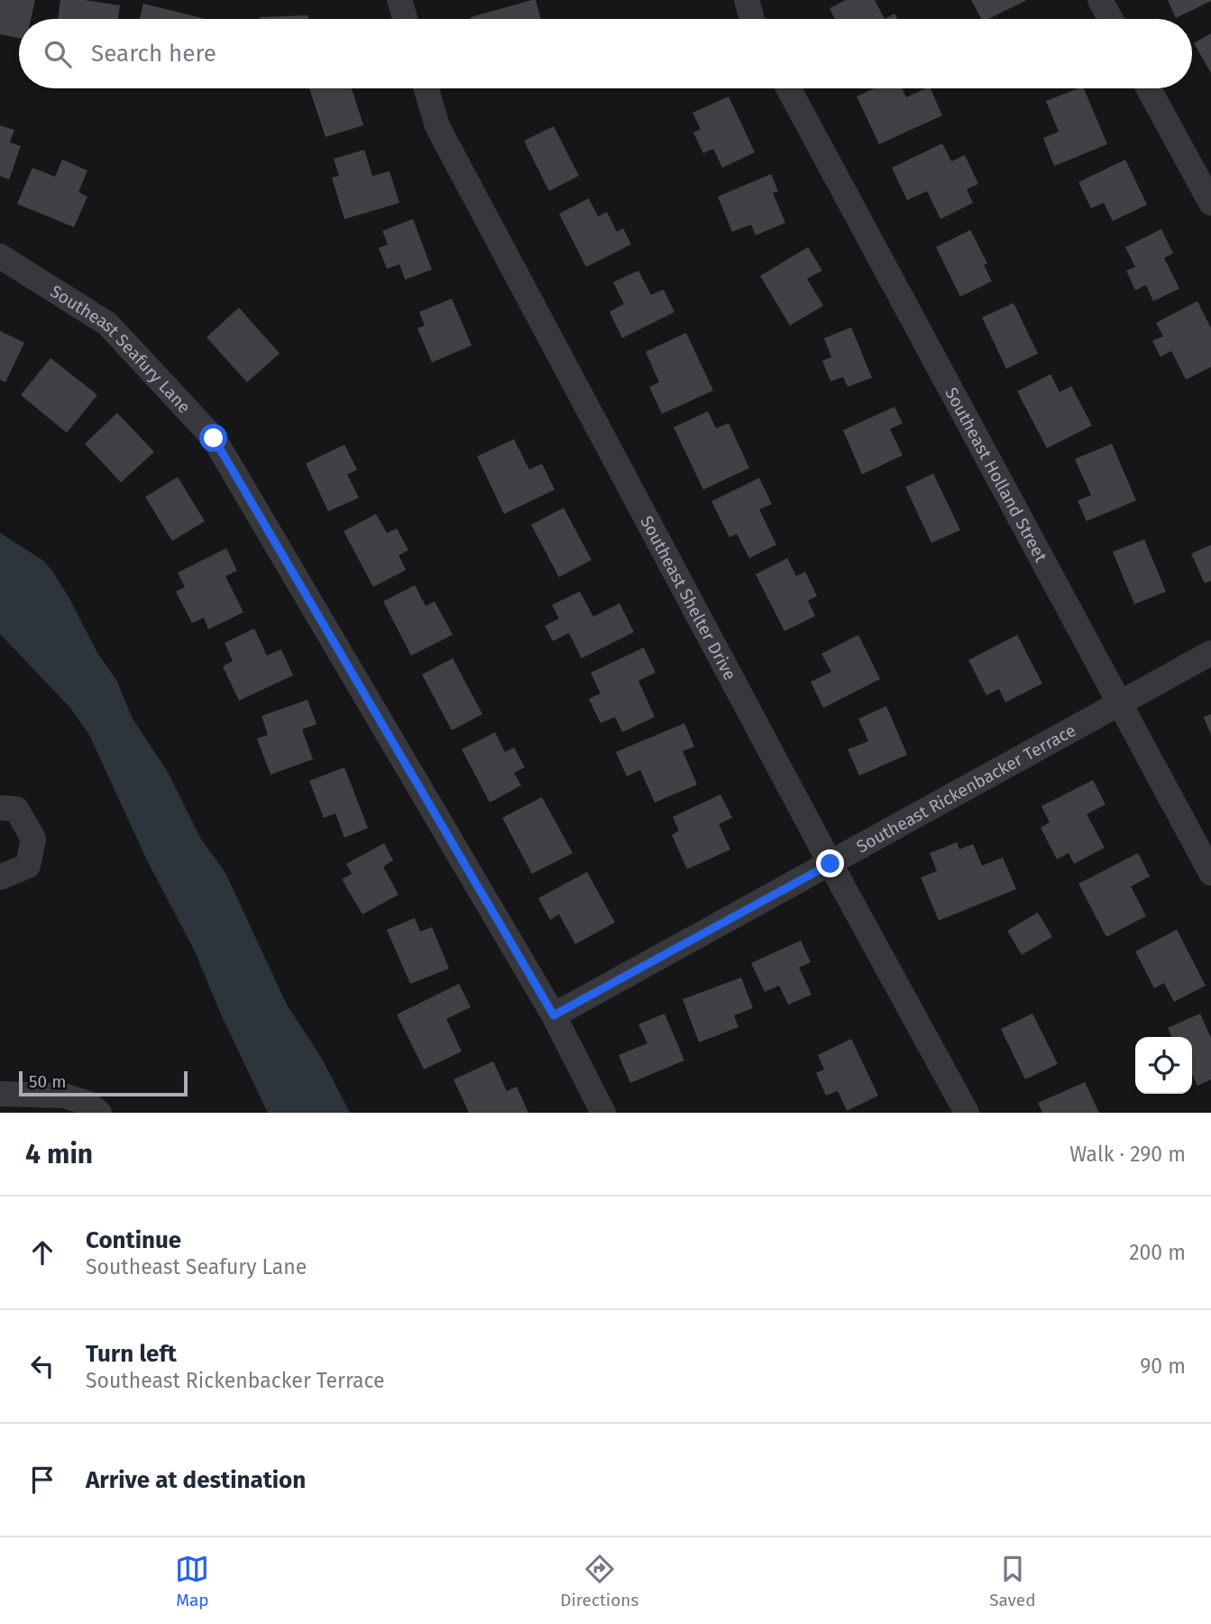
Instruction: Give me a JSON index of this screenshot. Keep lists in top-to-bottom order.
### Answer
{
  "streets": {
    "street": [
      "Southeast Seafury Lane",
      "Southeast Holland Street",
      "Southeast Shelter Drive",
      "Southeast Rickenbacker Terrace"
    ]
  },
  "crossings": [
    ["Southeast Seafury Lane", "Southeast Rickenbacker Terrace"],
    ["Southeast Holland Street", "Southeast Rickenbacker Terrace"],
    ["Southeast Shelter Drive", "Southeast Rickenbacker Terrace"]
  ],
  "scale_bar": "50 m",
  "page": {
    "search": "Search here",
    "scale": "50 m",
    "heading": ["4 min", "Walk · 290 m"],
    "list": [
      ["Continue", "Southeast Seafury Lane", "200 m"],
      ["Turn left", "Southeast Rickenbacker Terrace", "90 m"],
      "Arrive at destination"
    ],
    "nav": ["Map", "Directions", "Saved"]
  }
}
